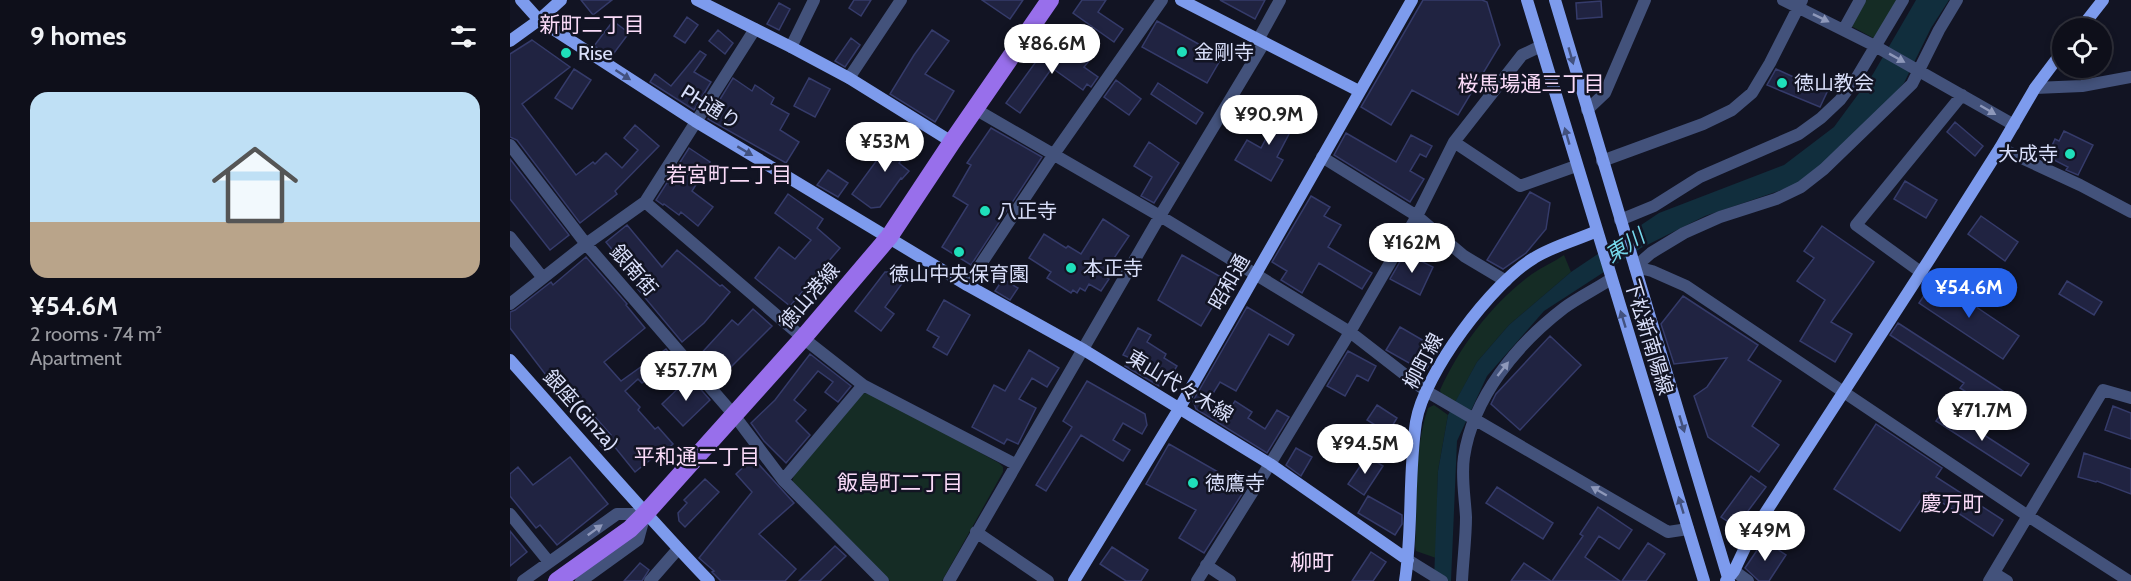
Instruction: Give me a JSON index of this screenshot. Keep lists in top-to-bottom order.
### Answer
{
  "streets": {
    "main road": ["徳山港線"],
    "street": [
      "PH通り",
      "銀南街",
      "昭和通",
      "下松新南陽線",
      "柳町線",
      "東山代々木線",
      "銀座(Ginza)"
    ]
  },
  "crossings": [
    ["PH通り", "徳山港線"],
    ["PH通り", "東山代々木線"],
    ["銀南街", "徳山港線"],
    ["昭和通", "東山代々木線"],
    ["徳山港線", "東山代々木線"],
    ["徳山港線", "銀座(Ginza)"],
    ["下松新南陽線", "柳町線"],
    ["柳町線", "東山代々木線"]
  ],
  "districts": [
    "新町二丁目",
    "桜馬場通三丁目",
    "若宮町二丁目",
    "平和通二丁目",
    "飯島町二丁目",
    "慶万町",
    "柳町"
  ],
  "water": ["東川"],
  "places": [
    "金剛寺",
    "Rise",
    "徳山教会",
    "大成寺",
    "八正寺",
    "徳山中央保育園",
    "本正寺",
    "徳鷹寺"
  ],
  "page": {
    "heading": "9 homes",
    "price": [
      "¥86.6M",
      "¥90.9M",
      "¥53M",
      "¥162M",
      "¥54.6M",
      "¥57.7M",
      "¥71.7M",
      "¥94.5M",
      "¥49M"
    ],
    "list": [
      {
        "name": "¥54.6M",
        "note": "2 rooms · 74 m² · Apartment"
      }
    ]
  }
}
